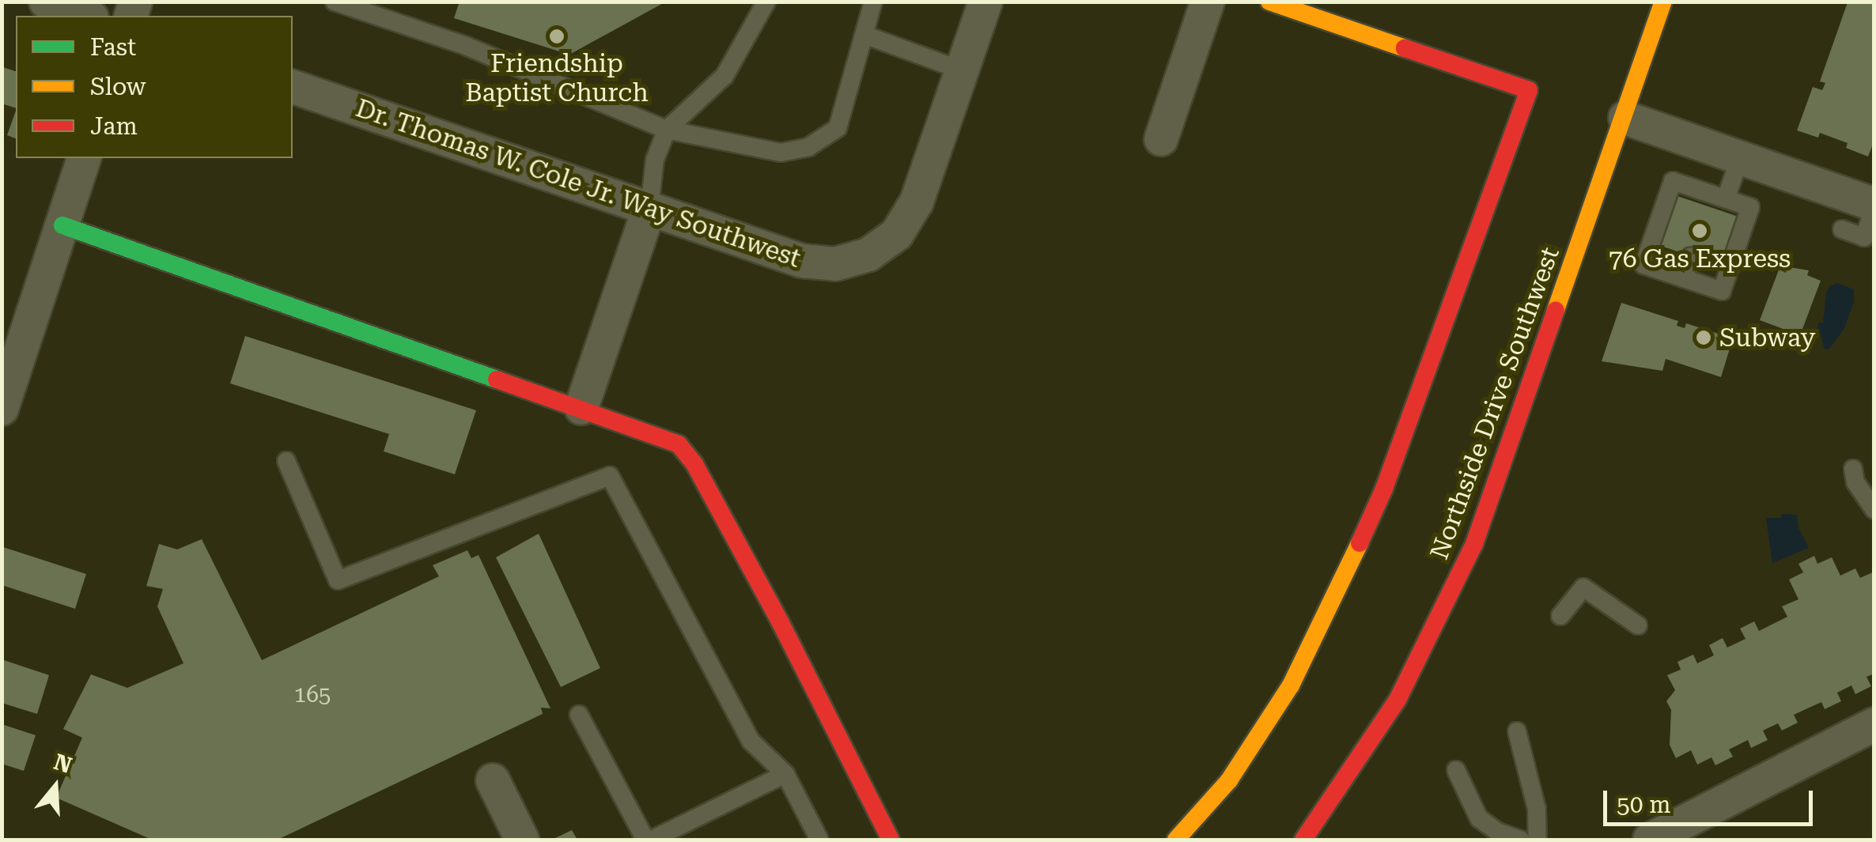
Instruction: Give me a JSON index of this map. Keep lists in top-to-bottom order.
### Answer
{
  "streets": {
    "street": ["Dr. Thomas W. Cole Jr. Way Southwest", "Northside Drive Southwest"]
  },
  "places": ["Friendship Baptist Church", "76 Gas Express", "Subway"],
  "house_numbers": ["165"],
  "legend": ["Fast", "Slow", "Jam"],
  "scale_bar": "50 m",
  "north": "top"
}
